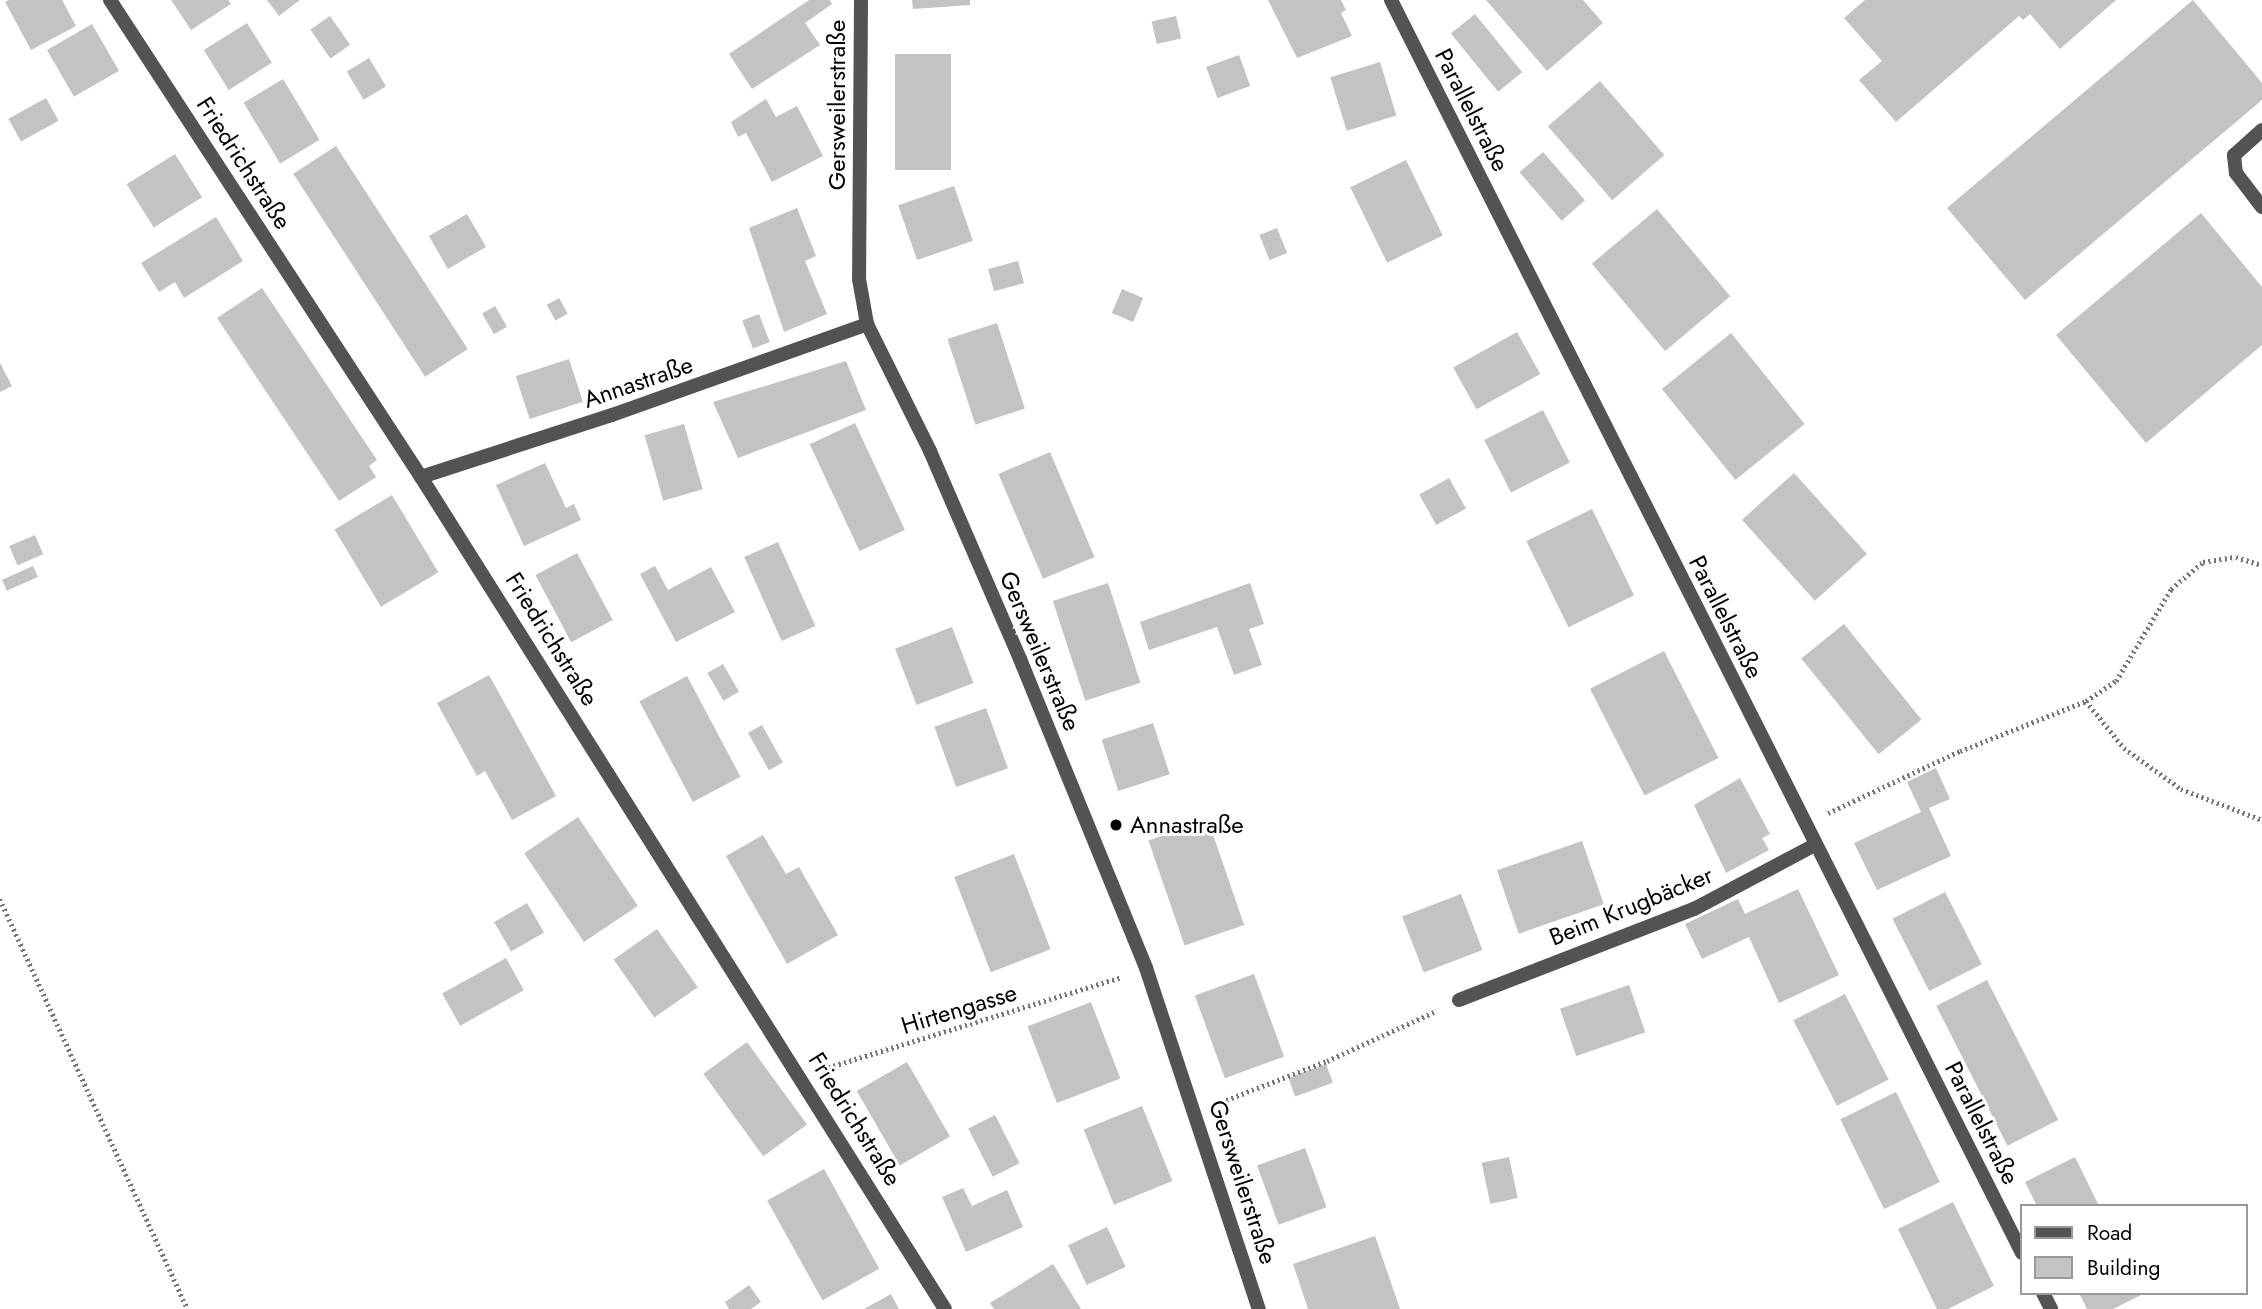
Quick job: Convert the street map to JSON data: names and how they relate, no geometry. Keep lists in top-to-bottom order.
{
  "streets": {
    "street": [
      "Gersweilerstraße",
      "Parallelstraße",
      "Friedrichstraße",
      "Annastraße",
      "Beim Krugbäcker"
    ],
    "path": ["Hirtengasse"]
  },
  "crossings": [
    ["Gersweilerstraße", "Annastraße"],
    ["Parallelstraße", "Beim Krugbäcker"],
    ["Friedrichstraße", "Annastraße"],
    ["Friedrichstraße", "Hirtengasse"]
  ],
  "places": ["Annastraße"],
  "legend": ["Road", "Building"]
}
